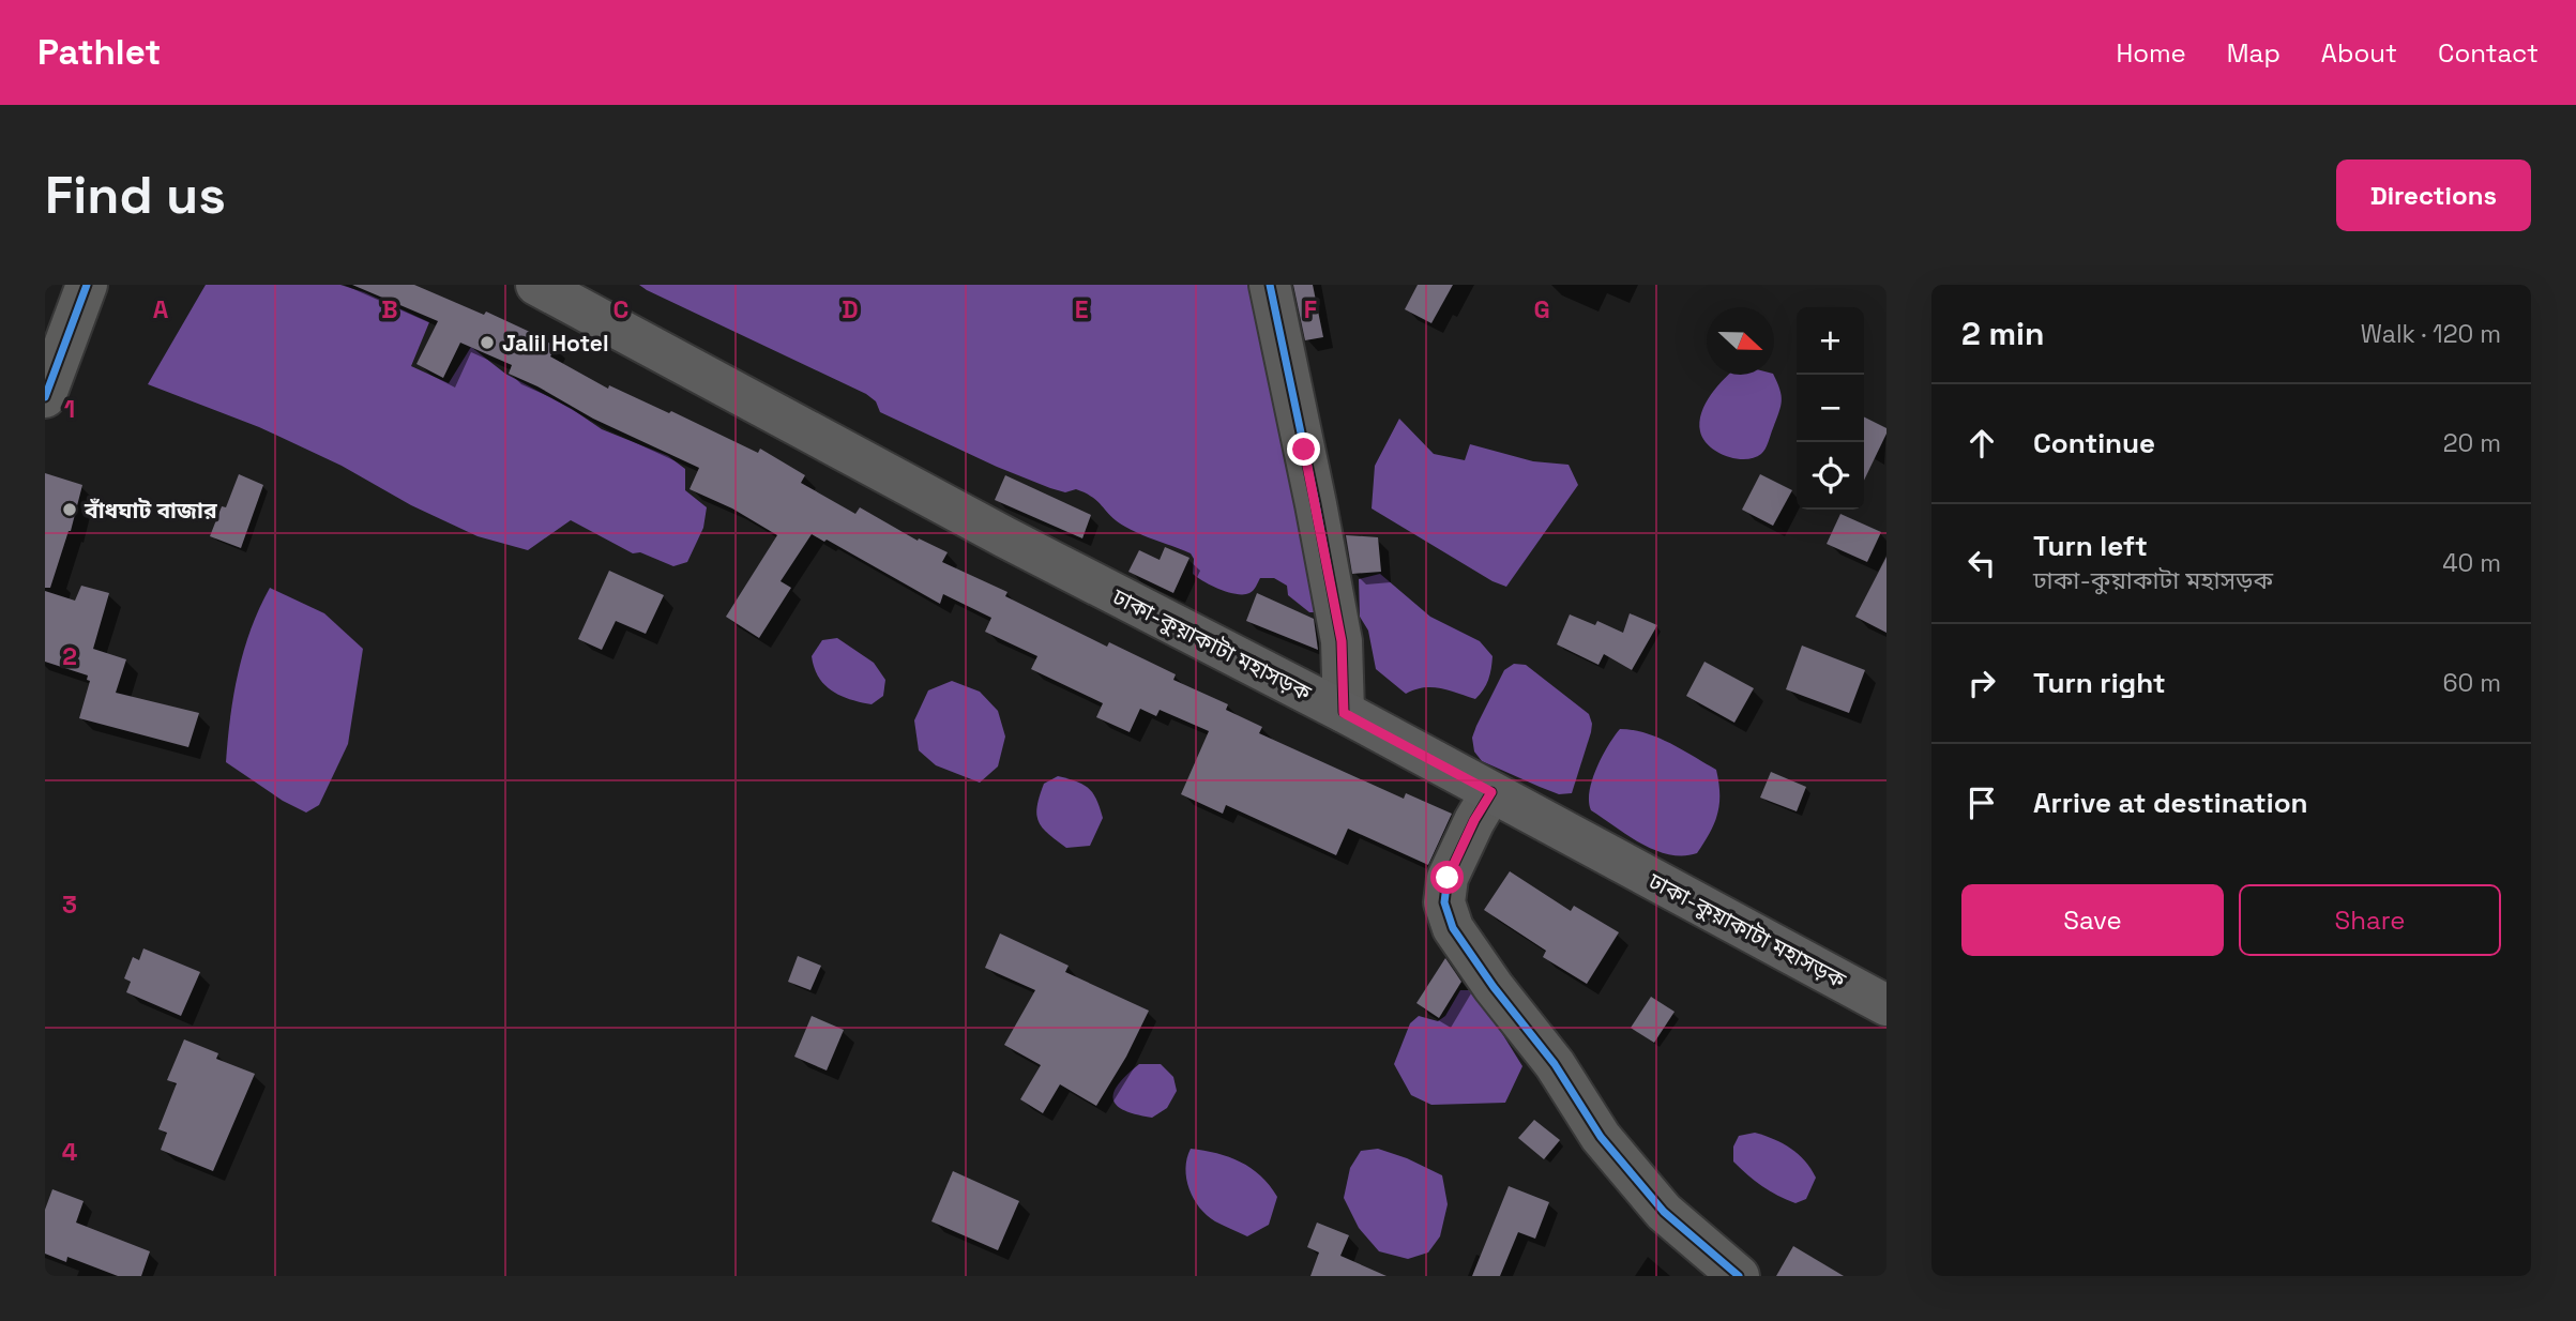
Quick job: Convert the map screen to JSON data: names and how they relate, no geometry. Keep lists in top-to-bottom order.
{
  "streets": {
    "main road": ["ঢাকা-কুয়াকাটা মহাসড়ক"]
  },
  "places": ["Jalil Hotel", "বাঁধঘাট বাজার"],
  "north": "right",
  "page": {
    "header": "Pathlet",
    "nav": [
      "Home",
      "Map",
      "About",
      "Contact"
    ],
    "buttons": [
      "Directions",
      ["Save", "Share"]
    ],
    "title": "Find us",
    "heading": ["2 min", "Walk · 120 m"],
    "map_buttons": ["+", "−"],
    "list": [
      ["Continue", "20 m"],
      ["Turn left", "ঢাকা-কুয়াকাটা মহাসড়ক", "40 m"],
      ["Turn right", "60 m"],
      "Arrive at destination"
    ]
  },
  "grid": {
    "columns": [
      "A",
      "B",
      "C",
      "D",
      "E",
      "F",
      "G"
    ],
    "rows": [
      "1",
      "2",
      "3",
      "4"
    ]
  }
}
